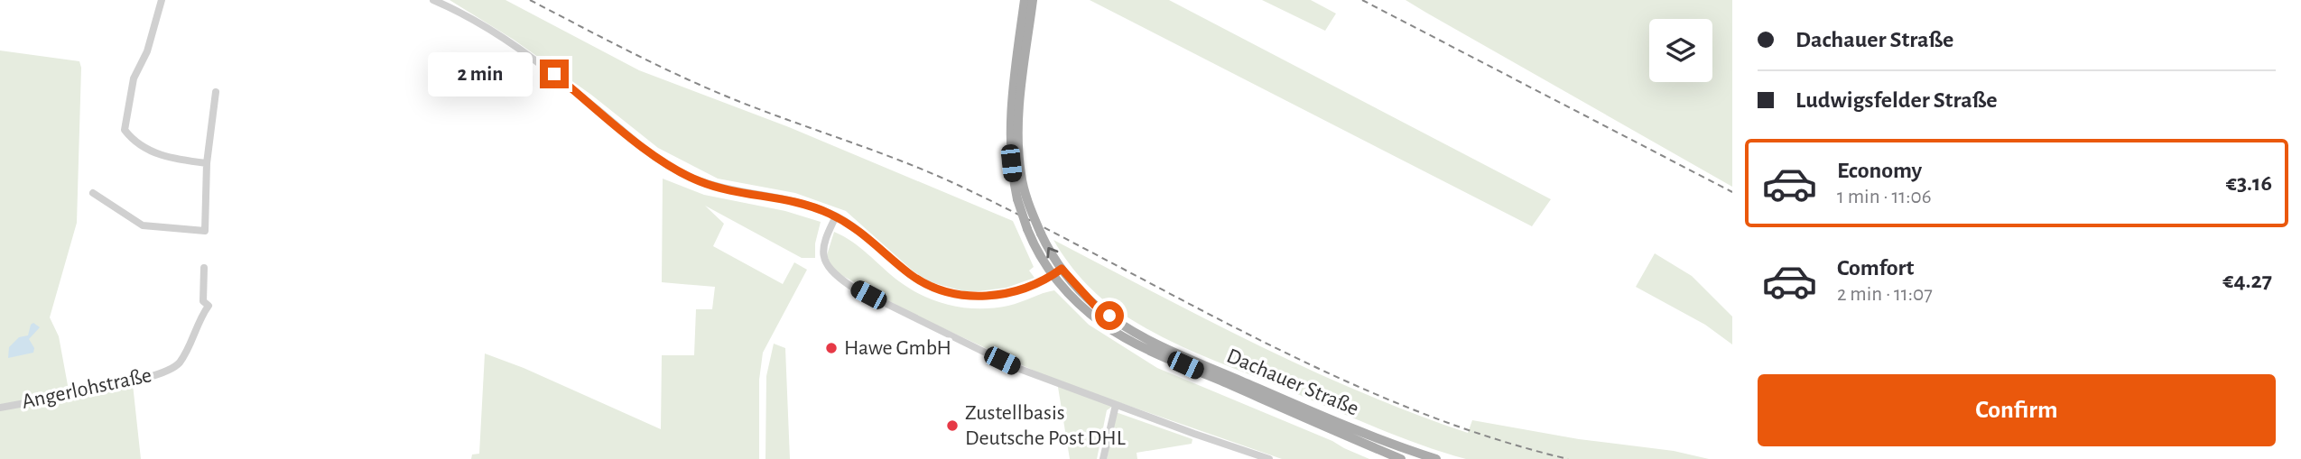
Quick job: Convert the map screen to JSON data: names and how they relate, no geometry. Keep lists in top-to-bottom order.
{
  "streets": {
    "main road": ["Dachauer Straße"],
    "street": ["Angerlohstraße"]
  },
  "places": ["Hawe GmbH", "Zustellbasis Deutsche Post DHL"],
  "page": {
    "banner": ["Dachauer Straße", "Ludwigsfelder Straße"],
    "bubble": "2 min",
    "list": [
      {
        "name": "Economy",
        "note": "1 min · 11:06",
        "value": "€3.16"
      },
      {
        "name": "Comfort",
        "note": "2 min · 11:07",
        "value": "€4.27"
      }
    ],
    "buttons": "Confirm"
  }
}
